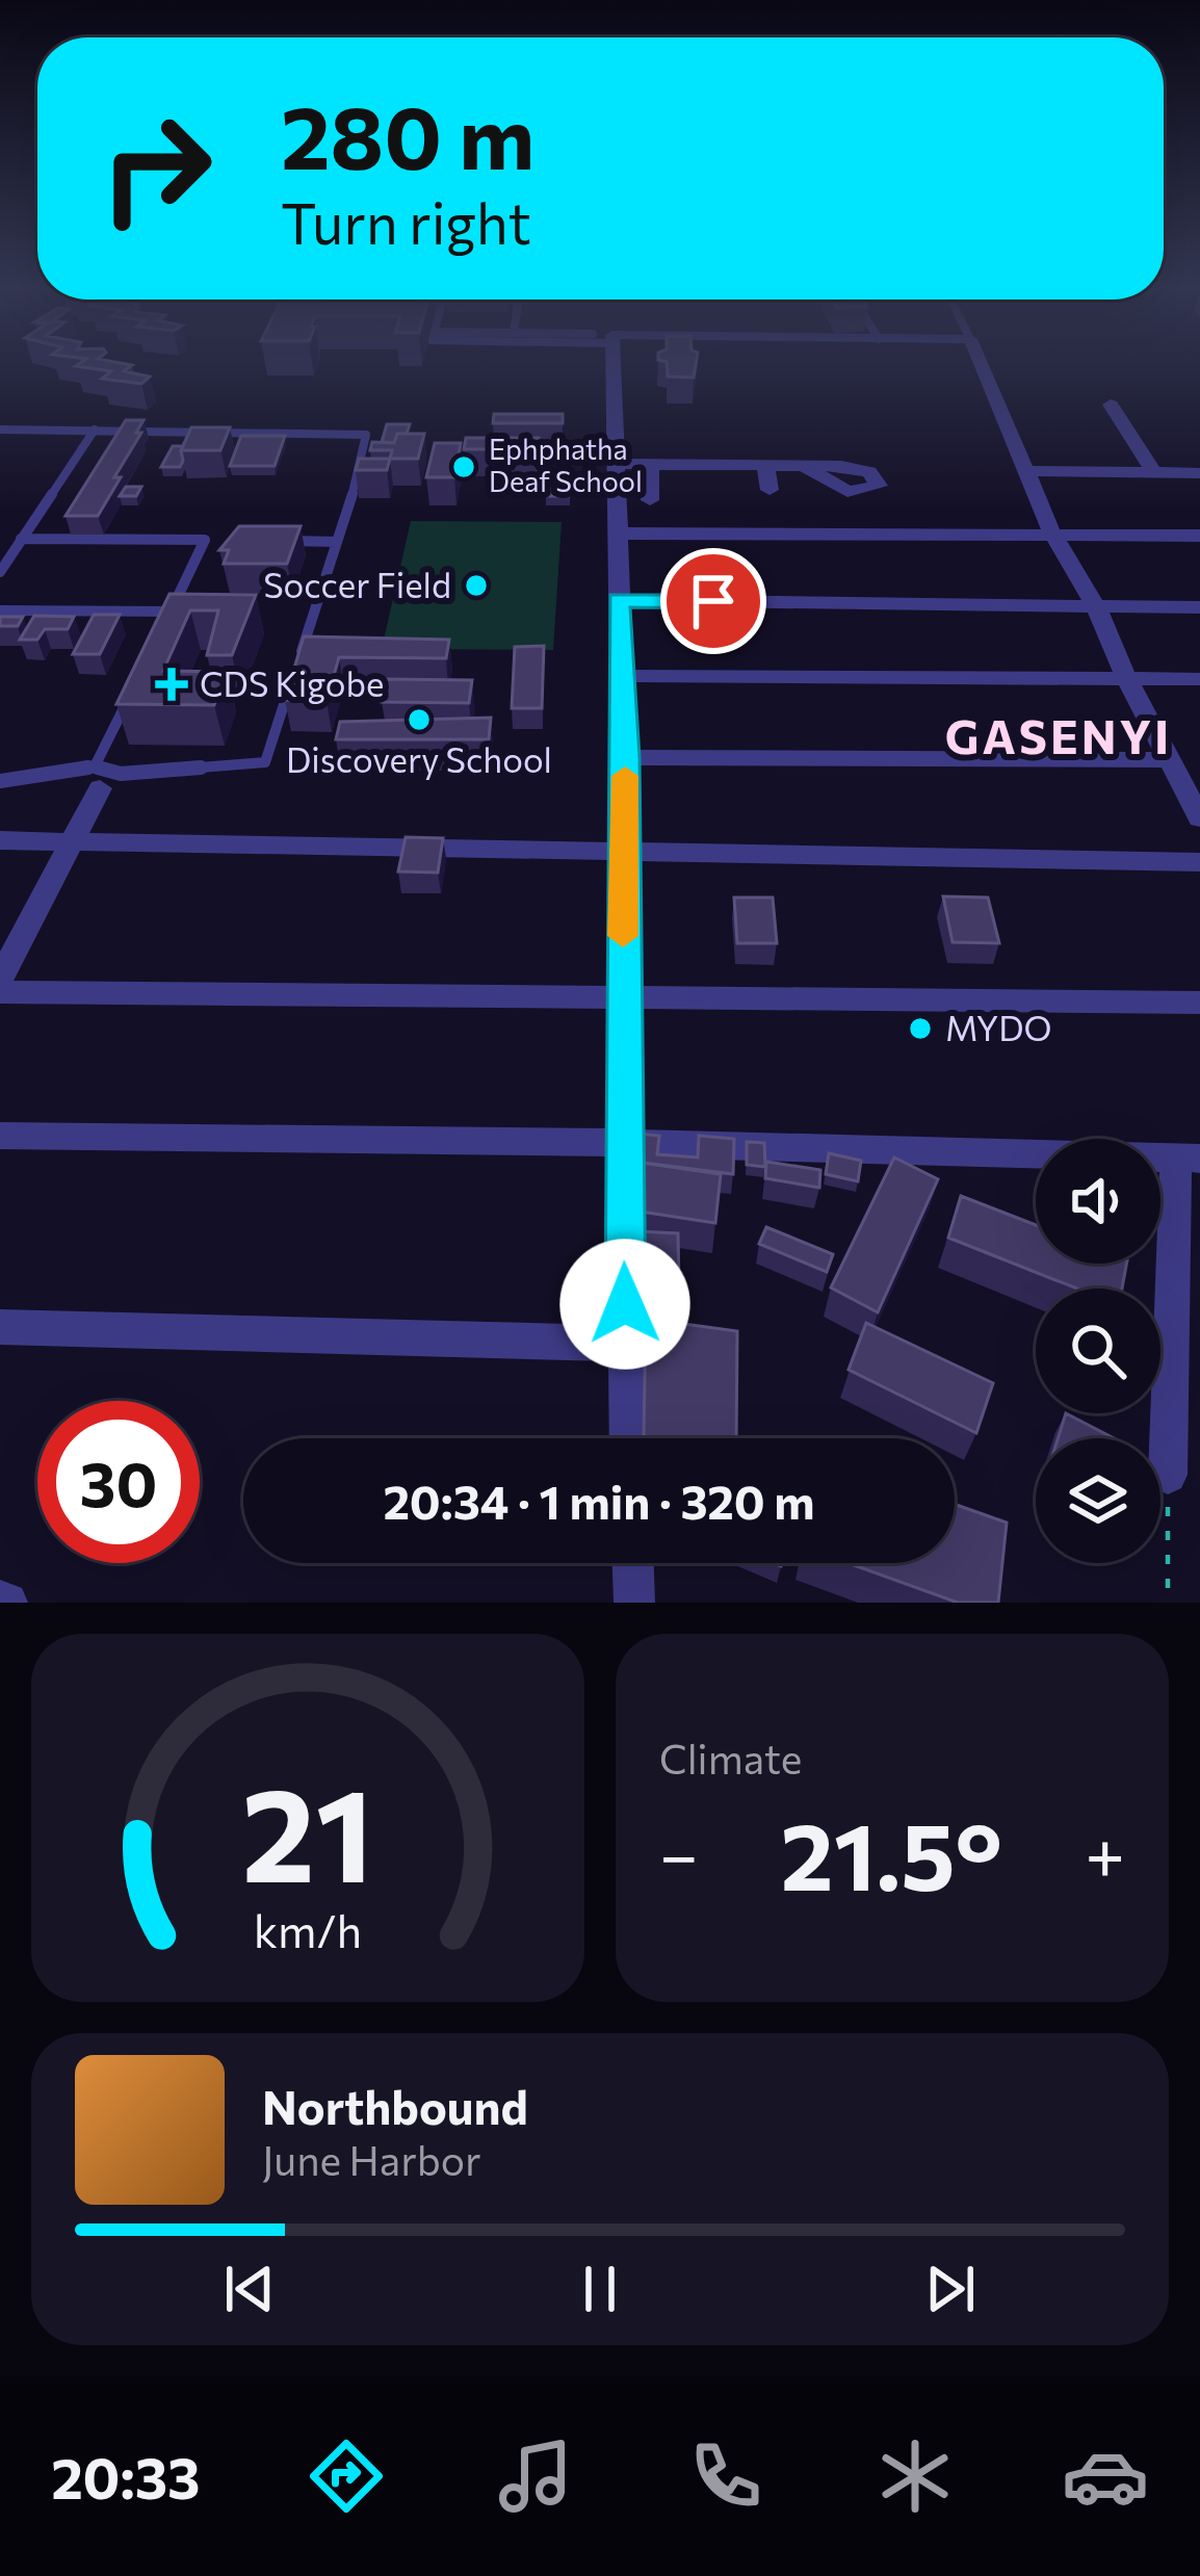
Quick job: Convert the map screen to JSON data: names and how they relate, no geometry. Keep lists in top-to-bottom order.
{
  "districts": ["GASENYI"],
  "places": {
    "other": [
      "Ephphatha Deaf School",
      "Soccer Field",
      "Discovery School",
      "MYDO"
    ],
    "health": ["CDS Kigobe"]
  },
  "page": {
    "turn": ["280 m", "Turn right"],
    "limit": "30",
    "trip": "20:34 · 1 min · 320 m",
    "tile": "Climate",
    "heat": ["−", "21.5°", "+"],
    "song": ["Northbound", "June Harbor"],
    "tabs": "20:33",
    "gauge": ["21", "km/h"]
  }
}
